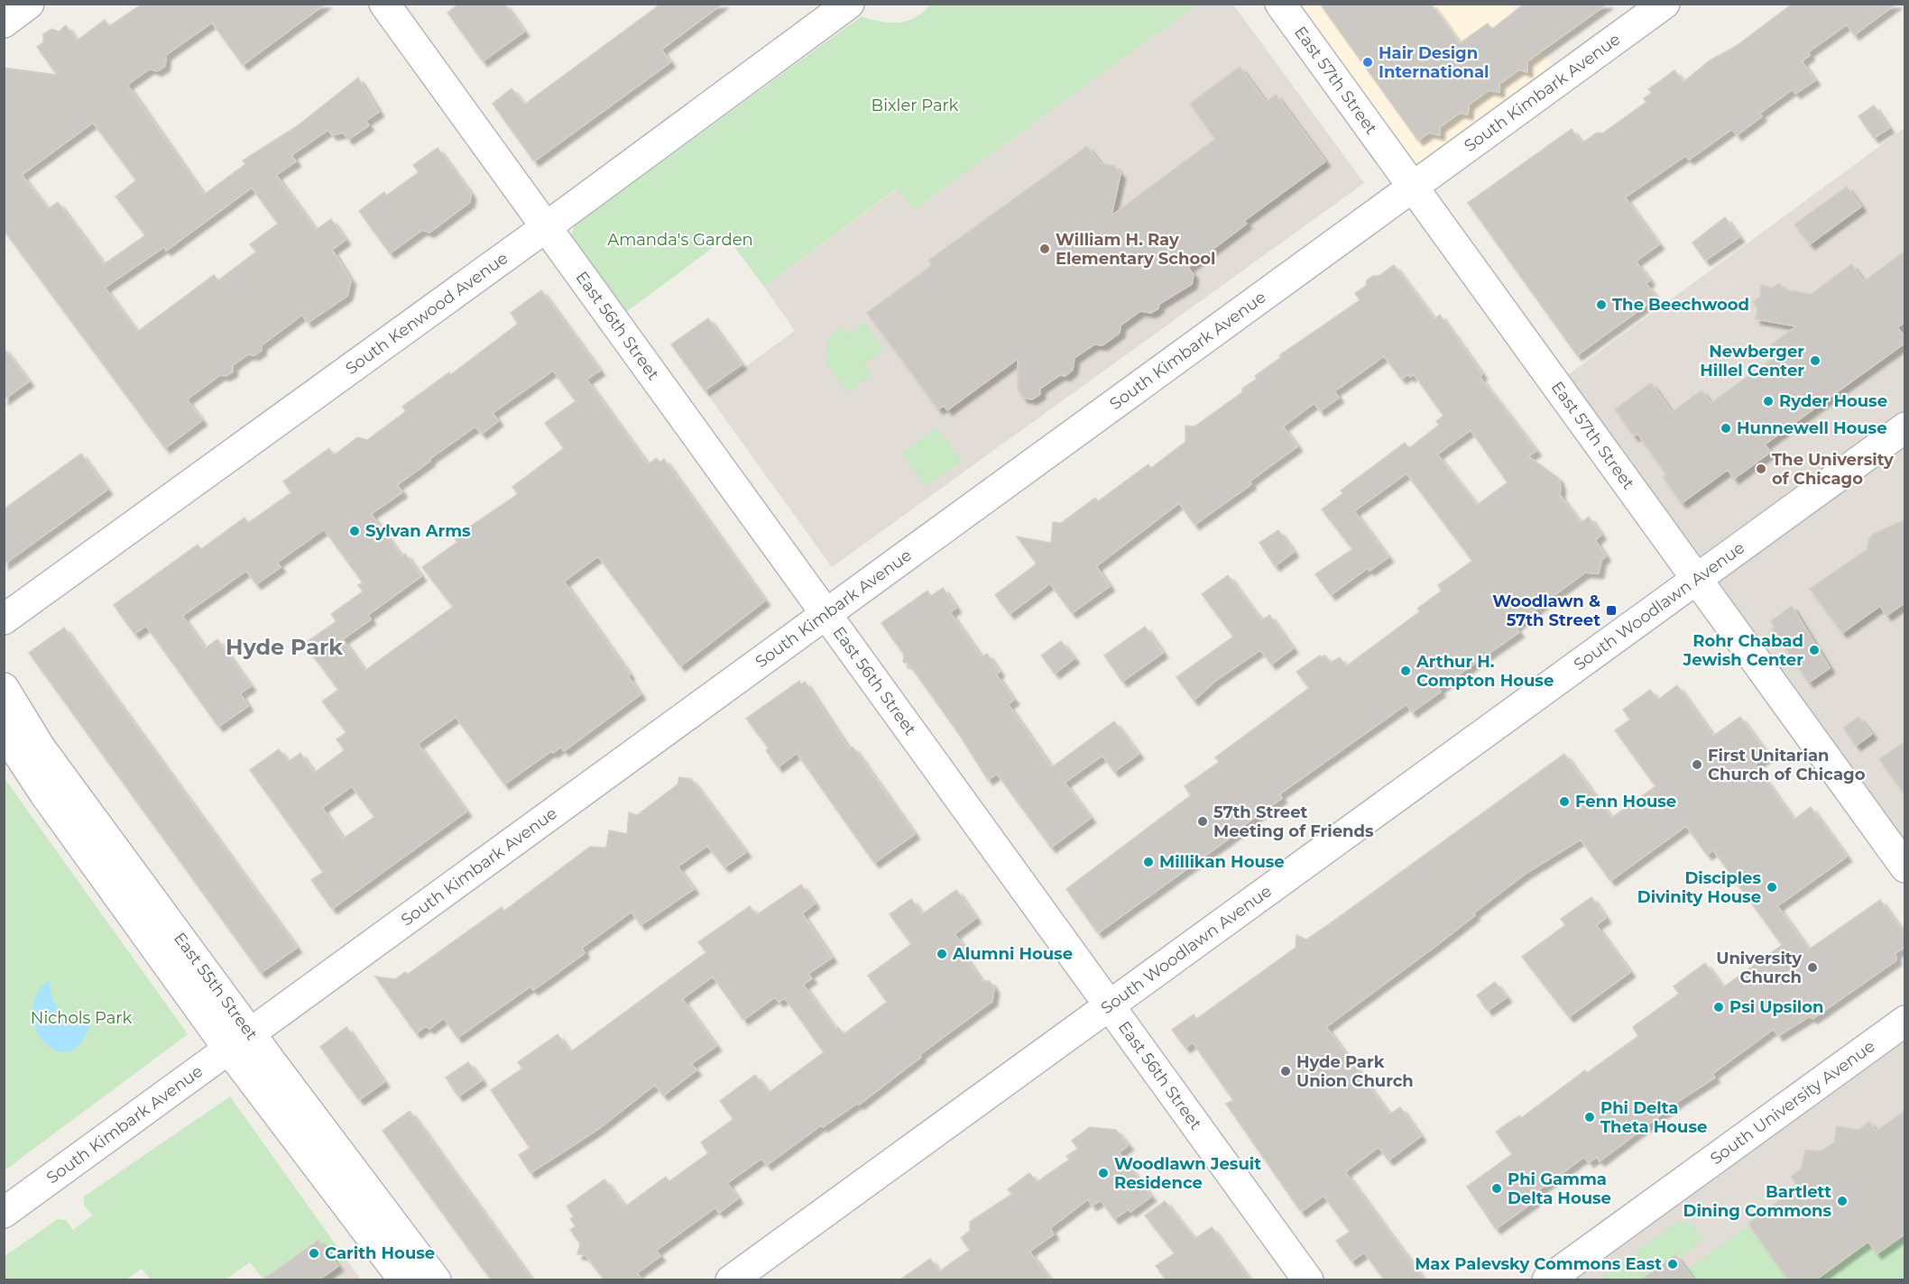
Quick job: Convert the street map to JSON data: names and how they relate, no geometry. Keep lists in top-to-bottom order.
{
  "streets": {
    "street": [
      "East 57th Street",
      "South Kimbark Avenue",
      "South Kenwood Avenue",
      "East 56th Street",
      "South Woodlawn Avenue",
      "East 55th Street",
      "South University Avenue"
    ]
  },
  "crossings": [
    ["East 57th Street", "South Kimbark Avenue"],
    ["East 57th Street", "South Woodlawn Avenue"],
    ["South Kimbark Avenue", "East 56th Street"],
    ["South Kimbark Avenue", "East 55th Street"],
    ["South Kenwood Avenue", "East 56th Street"],
    ["East 56th Street", "South Woodlawn Avenue"]
  ],
  "districts": ["Hyde Park"],
  "parks": ["Bixler Park", "Amanda's Garden", "Nichols Park"],
  "places": {
    "other": [
      "Hair Design International",
      "William H. Ray Elementary School",
      "The Beechwood",
      "Newberger Hillel Center",
      "Ryder House",
      "Hunnewell House",
      "The University of Chicago",
      "Sylvan Arms",
      "Rohr Chabad Jewish Center",
      "Arthur H. Compton House",
      "First Unitarian Church of Chicago",
      "Fenn House",
      "57th Street Meeting of Friends",
      "Millikan House",
      "Disciples Divinity House",
      "Alumni House",
      "University Church",
      "Psi Upsilon",
      "Hyde Park Union Church",
      "Phi Delta Theta House",
      "Woodlawn Jesuit Residence",
      "Phi Gamma Delta House",
      "Bartlett Dining Commons",
      "Carith House",
      "Max Palevsky Commons East"
    ],
    "transit": ["Woodlawn & 57th Street"]
  }
}
